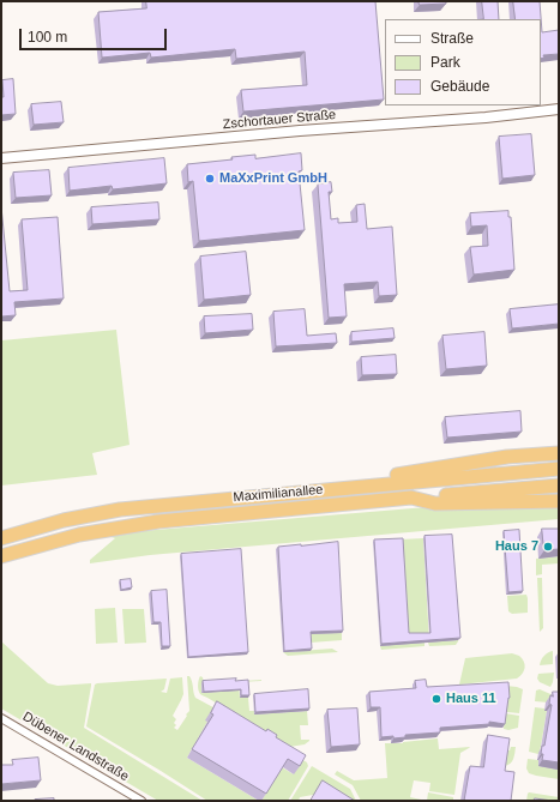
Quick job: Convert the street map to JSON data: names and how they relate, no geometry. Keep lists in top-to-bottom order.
{
  "streets": {
    "highway": ["Maximilianallee"],
    "street": ["Zschortauer Straße", "Dübener Landstraße"]
  },
  "places": ["MaXxPrint GmbH", "Haus 7", "Haus 11"],
  "legend": ["Straße", "Park", "Gebäude"],
  "scale_bar": "100 m"
}
